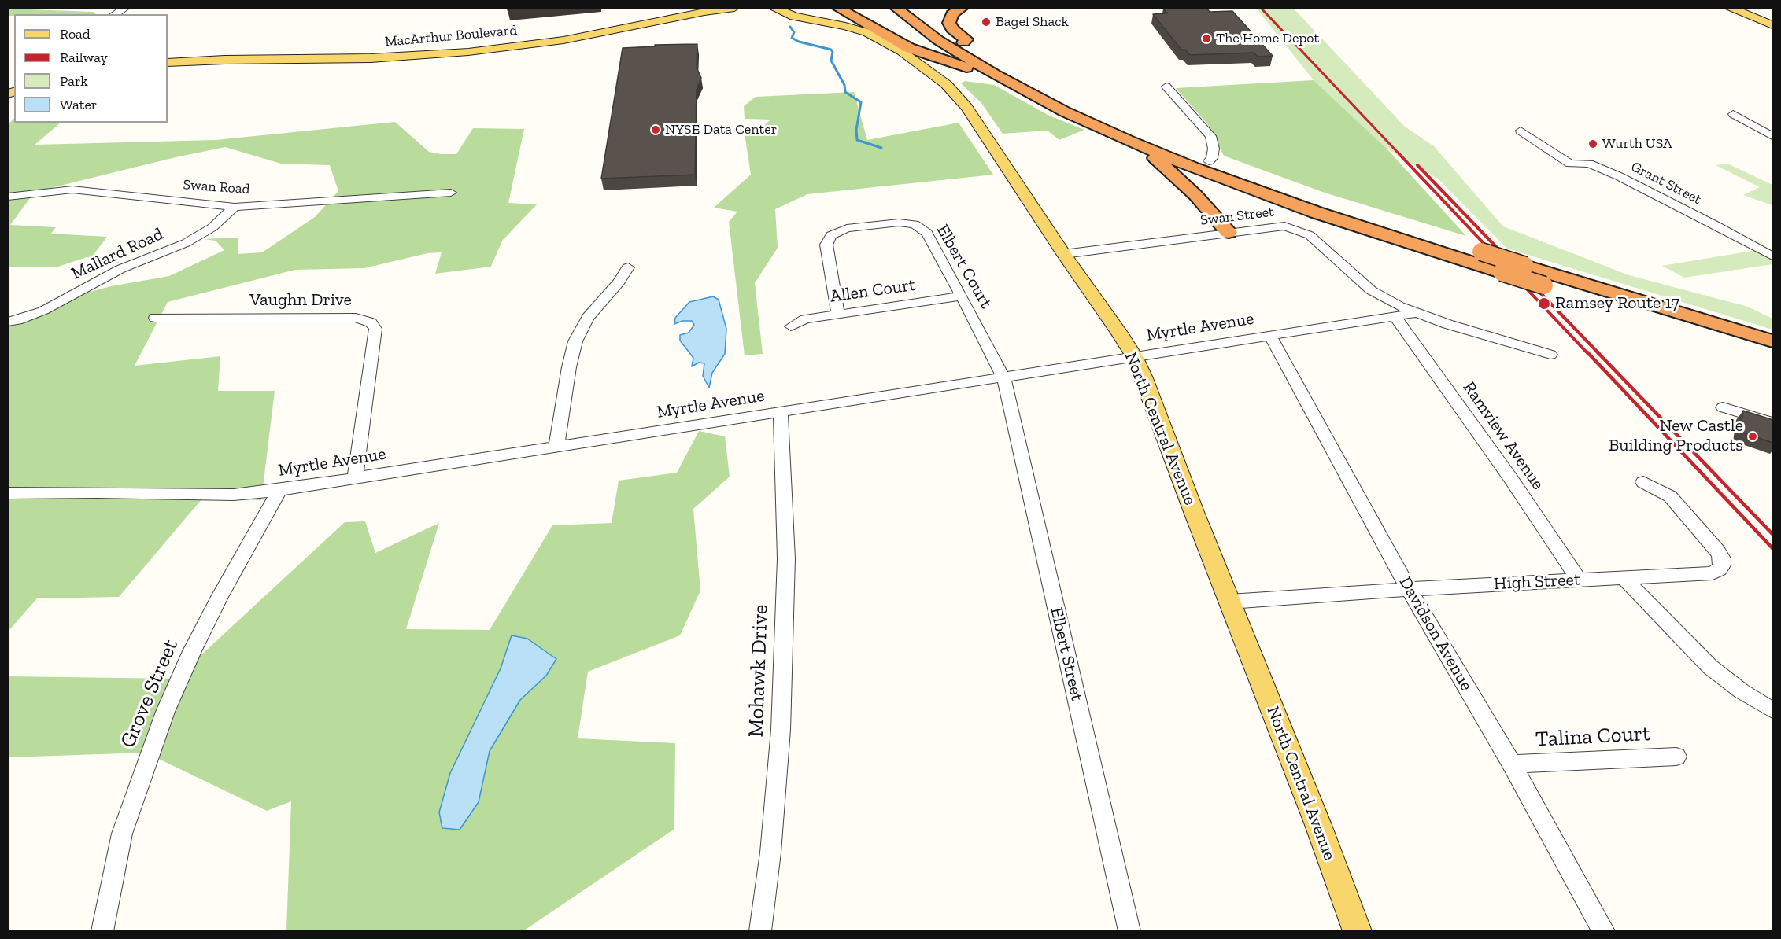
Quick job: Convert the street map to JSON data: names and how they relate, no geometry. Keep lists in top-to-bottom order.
{
  "streets": {
    "main road": ["MacArthur Boulevard", "North Central Avenue"],
    "street": [
      "Grant Street",
      "Swan Road",
      "Swan Street",
      "Mallard Road",
      "Elbert Court",
      "Allen Court",
      "Vaughn Drive",
      "Myrtle Avenue",
      "Ramview Avenue",
      "High Street",
      "Davidson Avenue",
      "Elbert Street",
      "Mohawk Drive",
      "Grove Street",
      "Talina Court"
    ]
  },
  "crossings": [
    ["Swan Road", "Mallard Road"],
    ["Swan Street", "Myrtle Avenue"],
    ["Swan Street", "North Central Avenue"],
    ["Elbert Court", "Allen Court"],
    ["Elbert Court", "Myrtle Avenue"],
    ["Elbert Court", "Elbert Street"],
    ["Vaughn Drive", "Myrtle Avenue"],
    ["Myrtle Avenue", "North Central Avenue"],
    ["Myrtle Avenue", "Ramview Avenue"],
    ["Myrtle Avenue", "Davidson Avenue"],
    ["Myrtle Avenue", "Elbert Street"],
    ["Myrtle Avenue", "Mohawk Drive"],
    ["Myrtle Avenue", "Grove Street"],
    ["North Central Avenue", "High Street"],
    ["Ramview Avenue", "High Street"],
    ["High Street", "Davidson Avenue"],
    ["Davidson Avenue", "Talina Court"]
  ],
  "places": [
    "Bagel Shack",
    "The Home Depot",
    "NYSE Data Center",
    "Wurth USA",
    "Ramsey Route 17",
    "New Castle Building Products"
  ],
  "legend": [
    "Road",
    "Railway",
    "Park",
    "Water"
  ]
}
